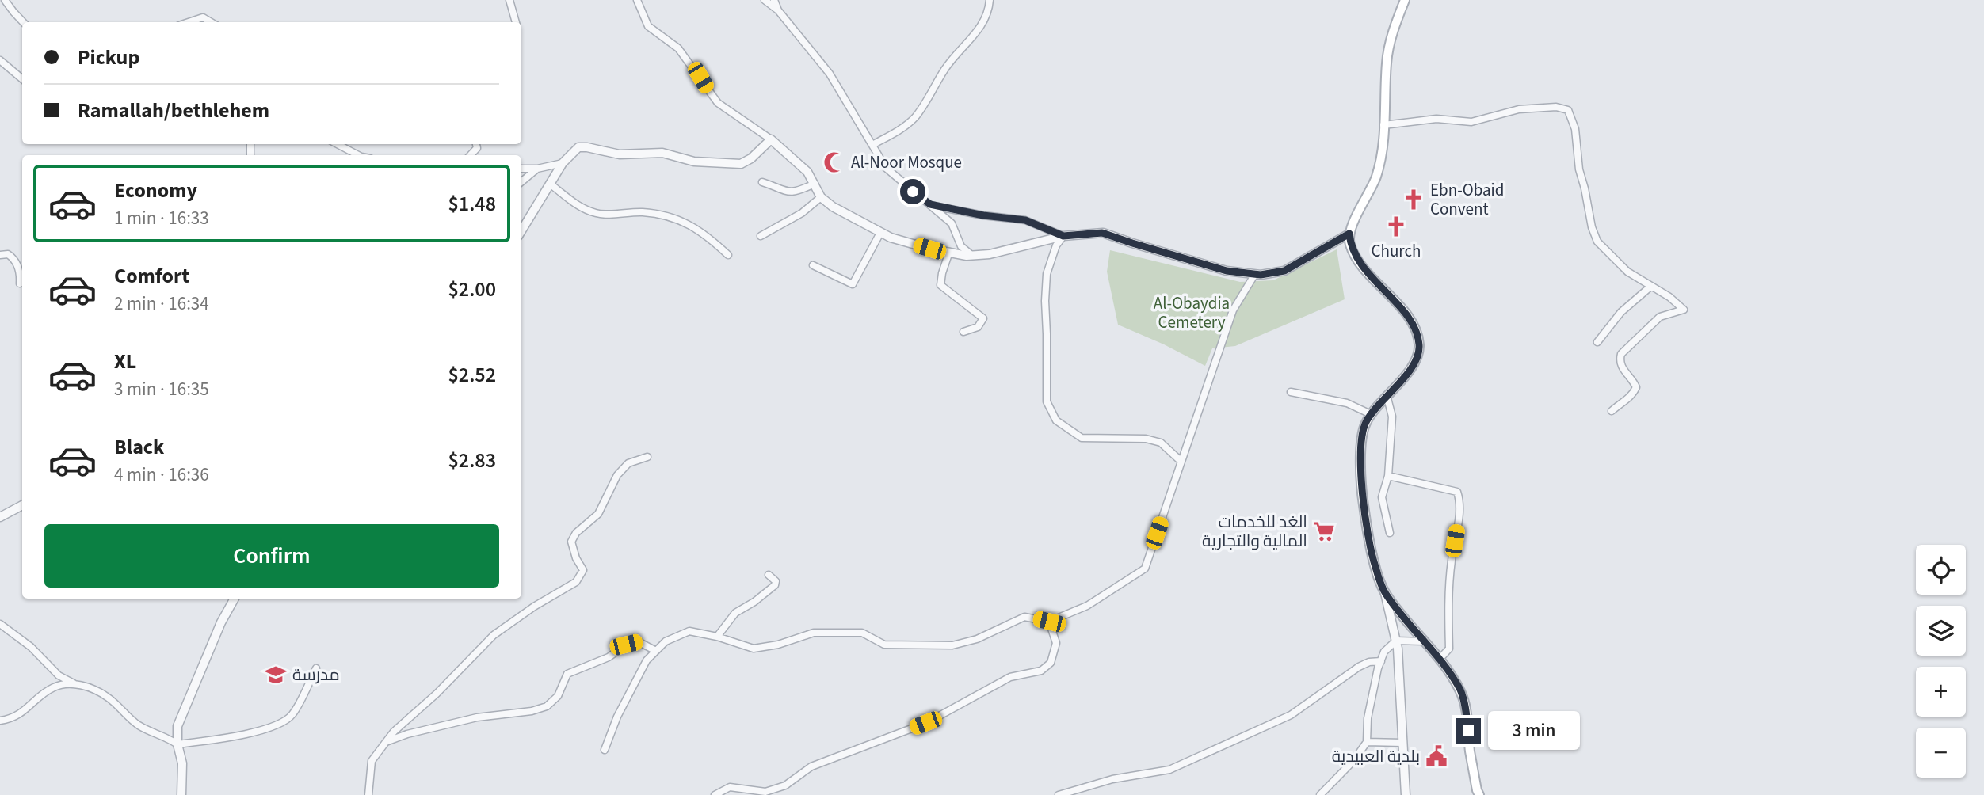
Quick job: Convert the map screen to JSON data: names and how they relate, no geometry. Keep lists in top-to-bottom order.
{
  "parks": ["Al-Obaydia Cemetery"],
  "places": {
    "mosque": ["Al-Noor Mosque"],
    "church": ["Ebn-Obaid Convent", "Church"],
    "supermarket": ["الغد للخدمات المالية والتجارية"],
    "school or university": ["مدرسة"],
    "public building": ["بلدية العبيدية"]
  },
  "page": {
    "banner": ["Pickup", "Ramallah/bethlehem"],
    "list": [
      {
        "name": "Economy",
        "note": "1 min · 16:33",
        "value": "$1.48"
      },
      {
        "name": "Comfort",
        "note": "2 min · 16:34",
        "value": "$2.00"
      },
      {
        "name": "XL",
        "note": "3 min · 16:35",
        "value": "$2.52"
      },
      {
        "name": "Black",
        "note": "4 min · 16:36",
        "value": "$2.83"
      }
    ],
    "buttons": "Confirm",
    "map_buttons": ["+", "−"],
    "bubble": "3 min"
  }
}
